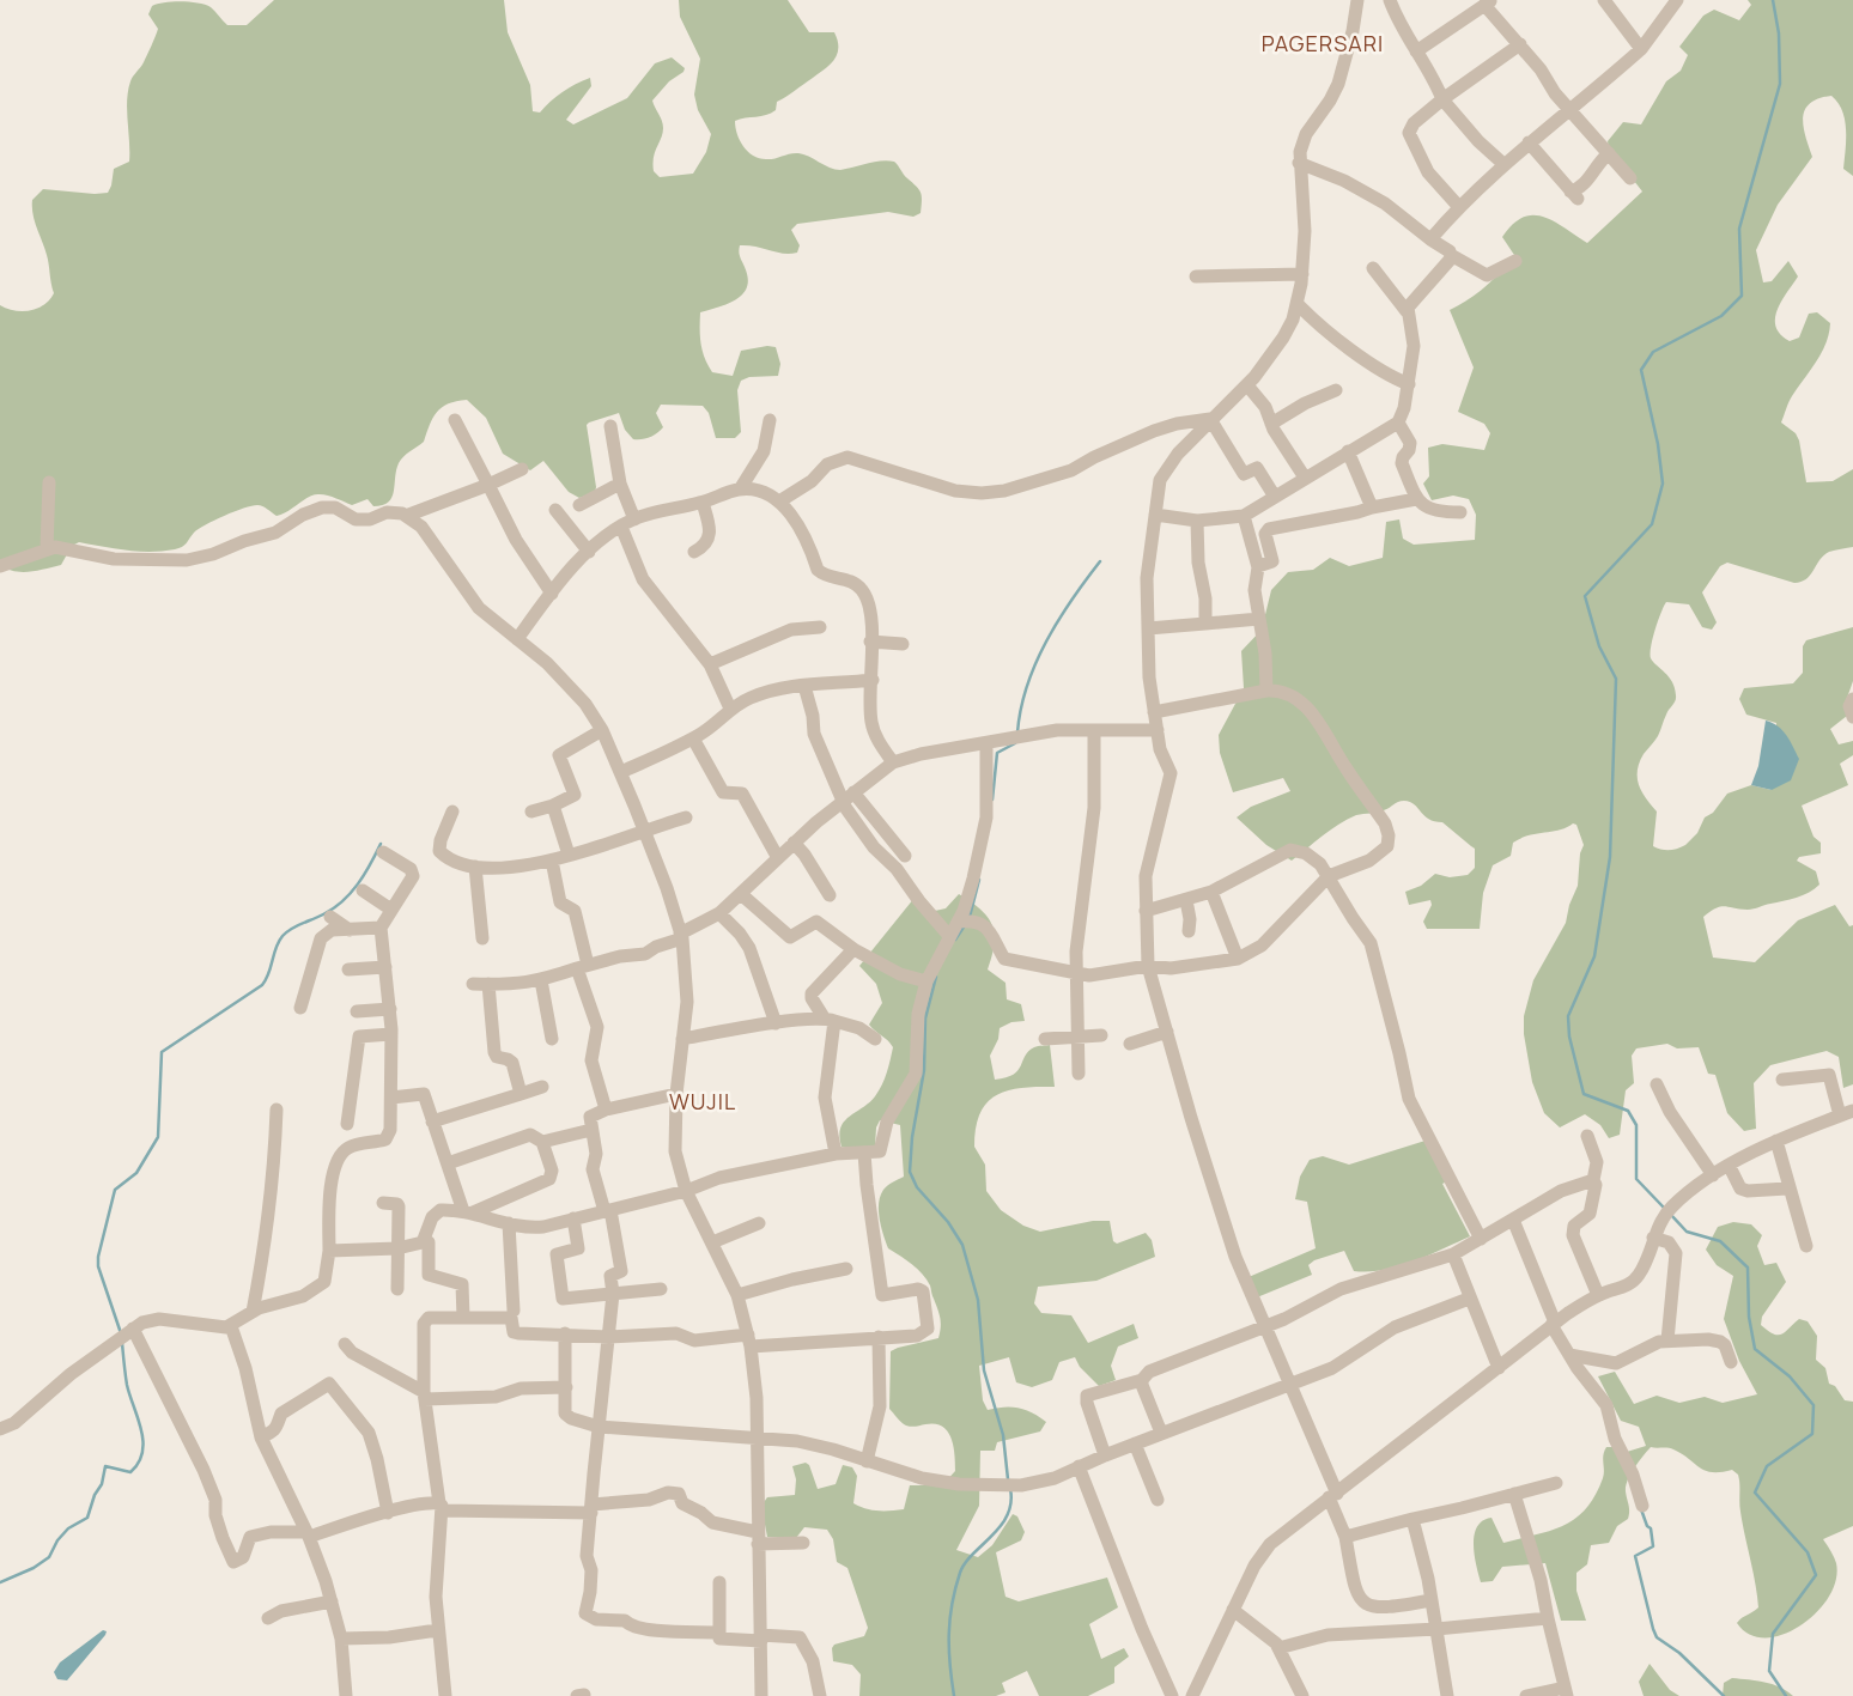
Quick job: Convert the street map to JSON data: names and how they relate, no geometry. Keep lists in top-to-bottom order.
{
  "districts": ["PAGERSARI", "WUJIL"]
}
